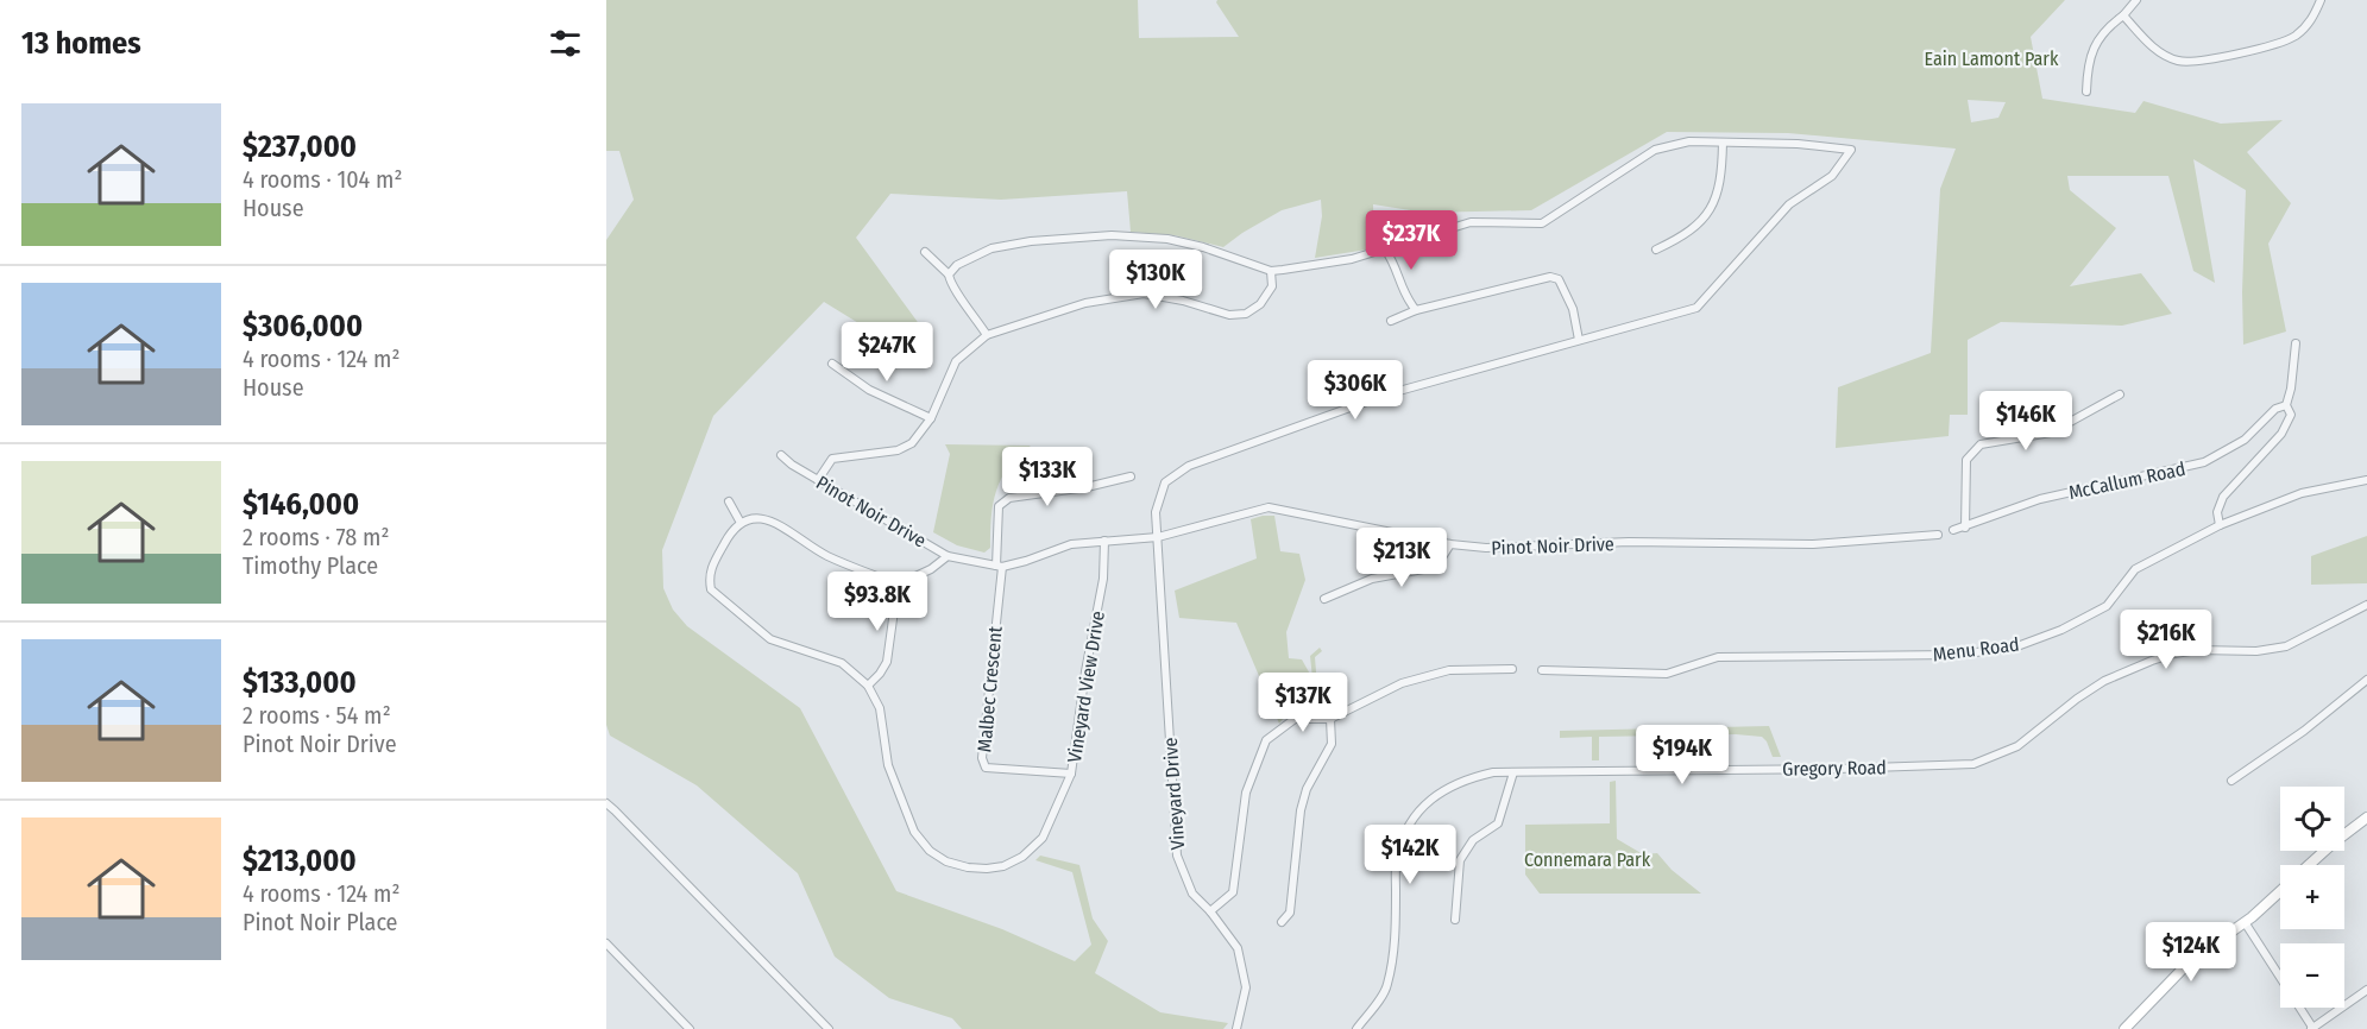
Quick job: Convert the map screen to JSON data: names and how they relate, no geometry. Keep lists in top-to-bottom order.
{
  "streets": {
    "street": [
      "McCallum Road",
      "Pinot Noir Drive",
      "Menu Road",
      "Vineyard View Drive",
      "Malbec Crescent",
      "Gregory Road",
      "Vineyard Drive"
    ]
  },
  "crossings": [
    ["Pinot Noir Drive", "Vineyard View Drive"],
    ["Pinot Noir Drive", "Malbec Crescent"],
    ["Pinot Noir Drive", "Vineyard Drive"],
    ["Vineyard View Drive", "Malbec Crescent"]
  ],
  "parks": ["Eain Lamont Park", "Connemara Park"],
  "page": {
    "heading": "13 homes",
    "list": [
      {
        "name": "$237,000",
        "note": "4 rooms · 104 m² · House"
      },
      {
        "name": "$306,000",
        "note": "4 rooms · 124 m² · House"
      },
      {
        "name": "$146,000",
        "note": "2 rooms · 78 m² · Timothy Place"
      },
      {
        "name": "$133,000",
        "note": "2 rooms · 54 m² · Pinot Noir Drive"
      },
      {
        "name": "$213,000",
        "note": "4 rooms · 124 m² · Pinot Noir Place"
      }
    ],
    "price": [
      "$237K",
      "$130K",
      "$247K",
      "$306K",
      "$146K",
      "$133K",
      "$213K",
      "$93.8K",
      "$216K",
      "$137K",
      "$194K",
      "$142K",
      "$124K"
    ],
    "map_buttons": ["+", "−"]
  }
}
